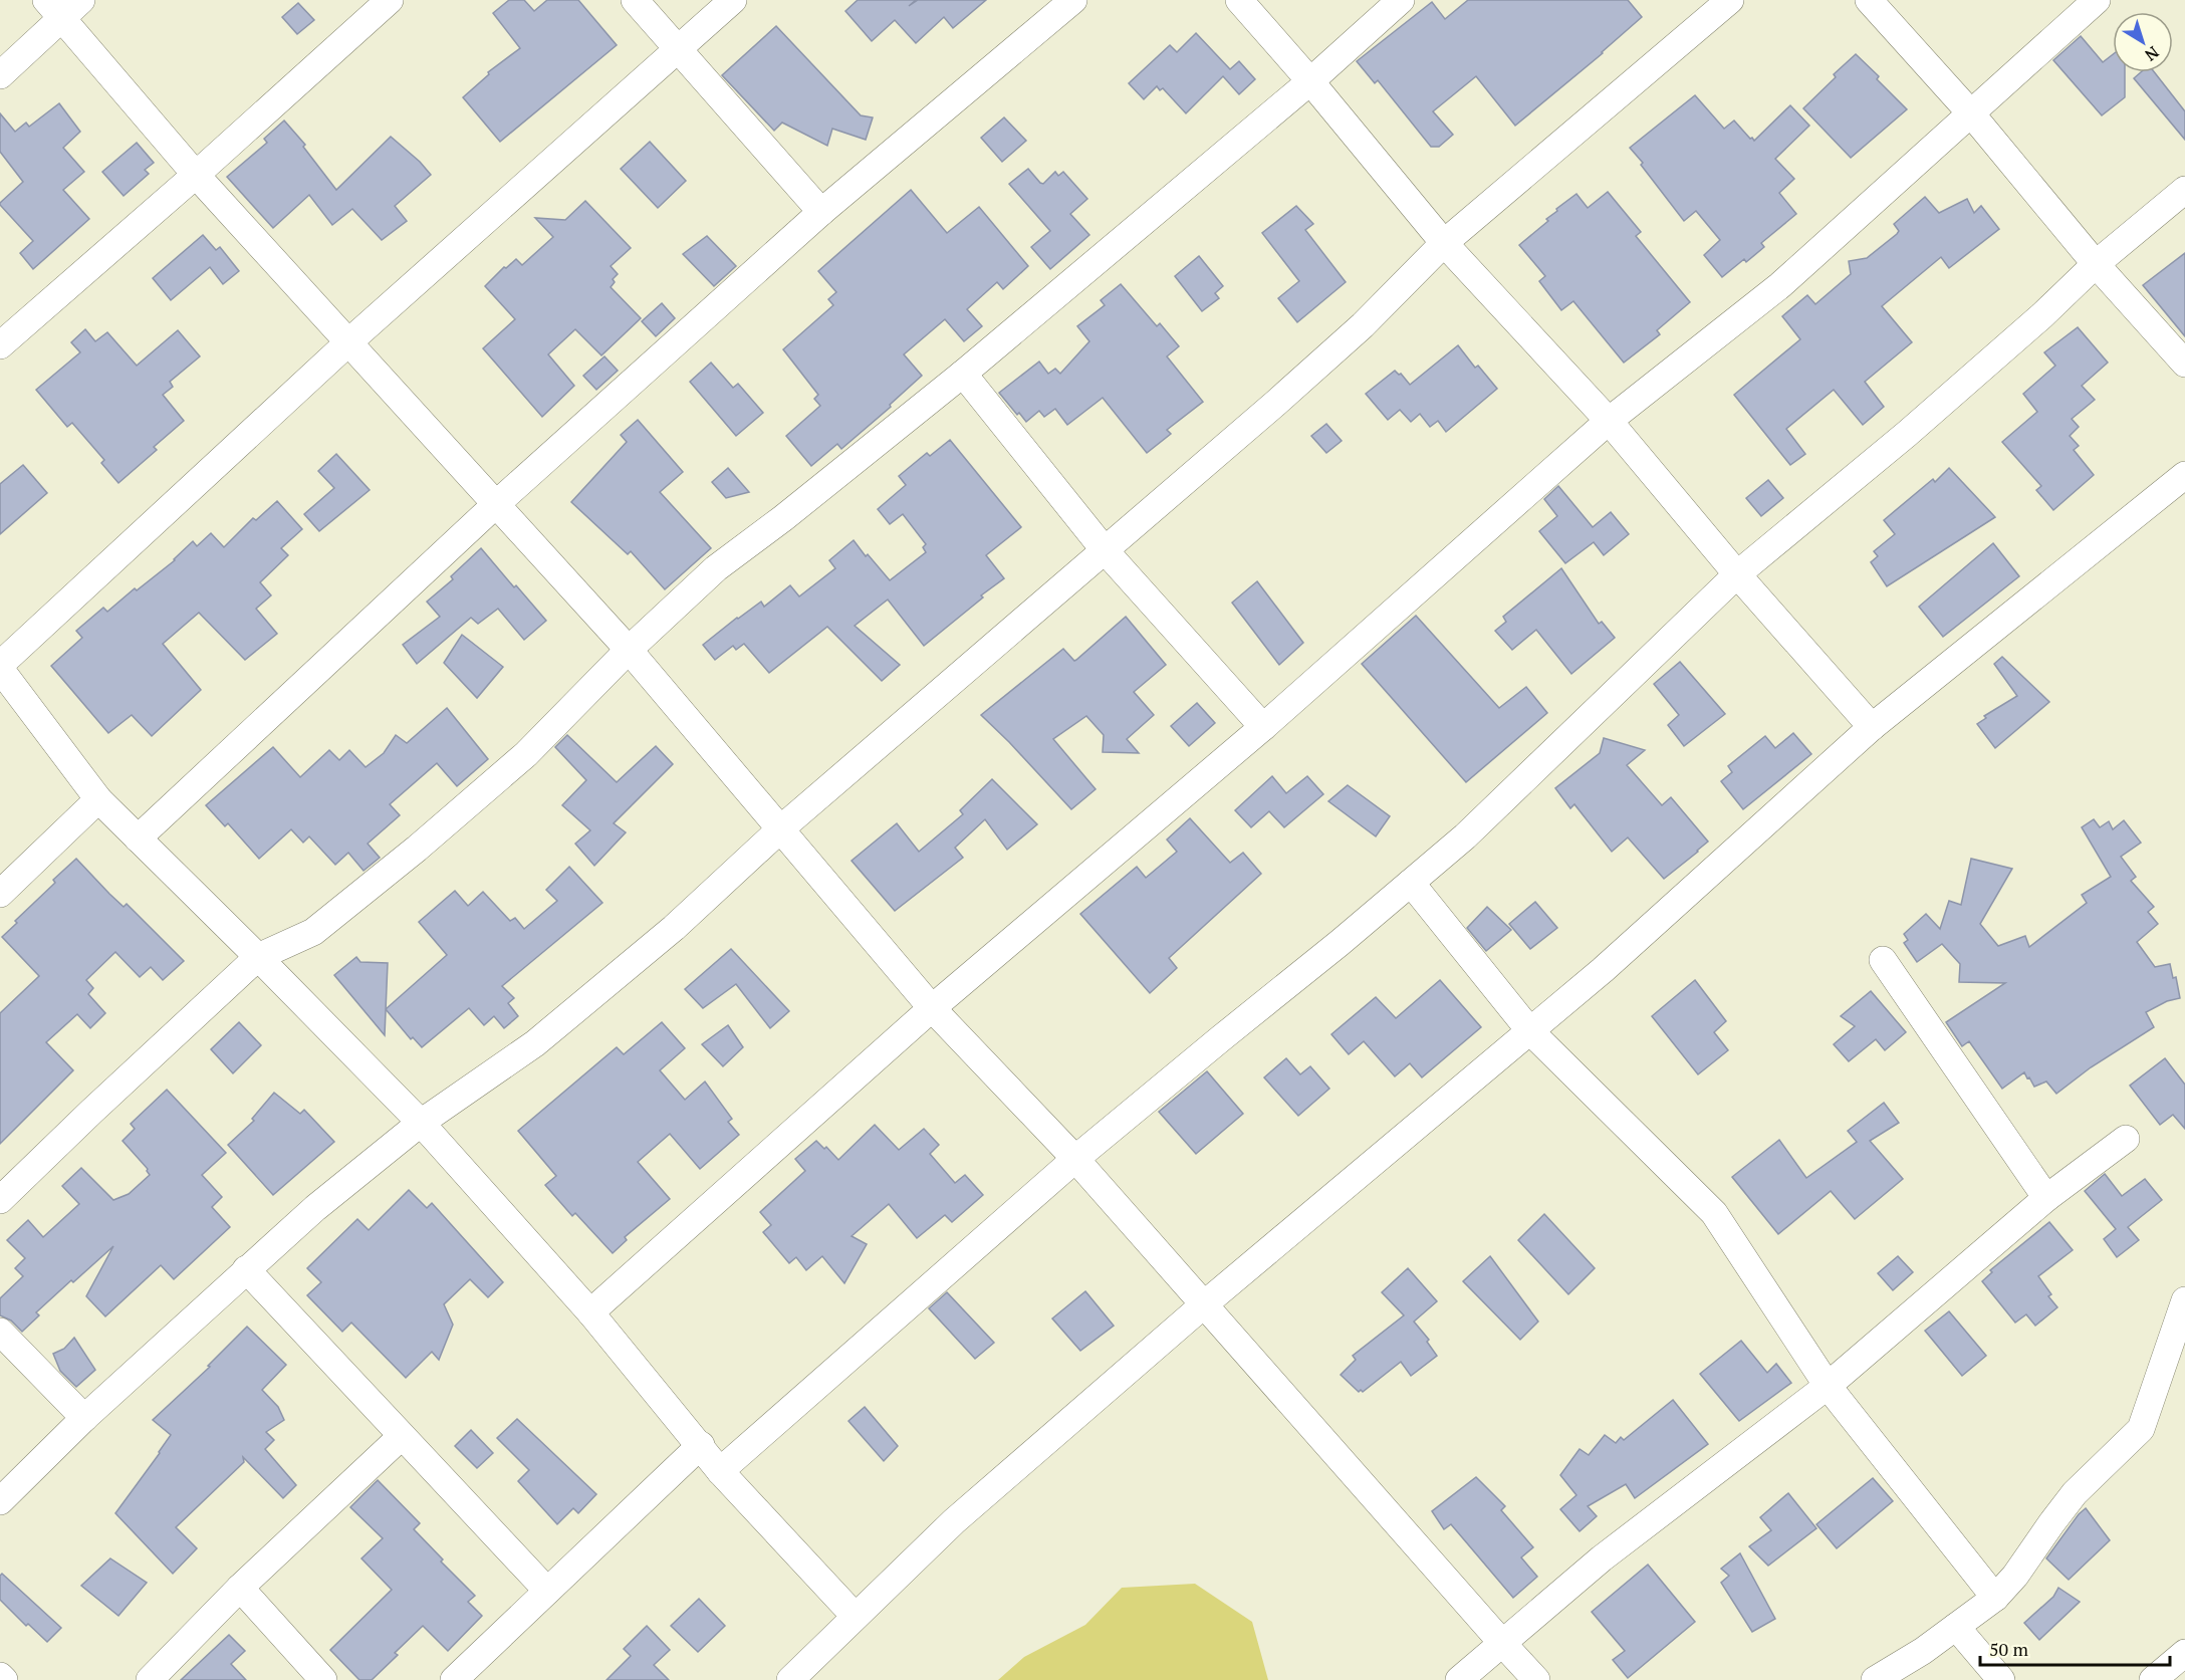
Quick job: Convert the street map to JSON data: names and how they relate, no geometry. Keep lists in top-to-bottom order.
{
  "scale_bar": "50 m",
  "north": "bottom right"
}
